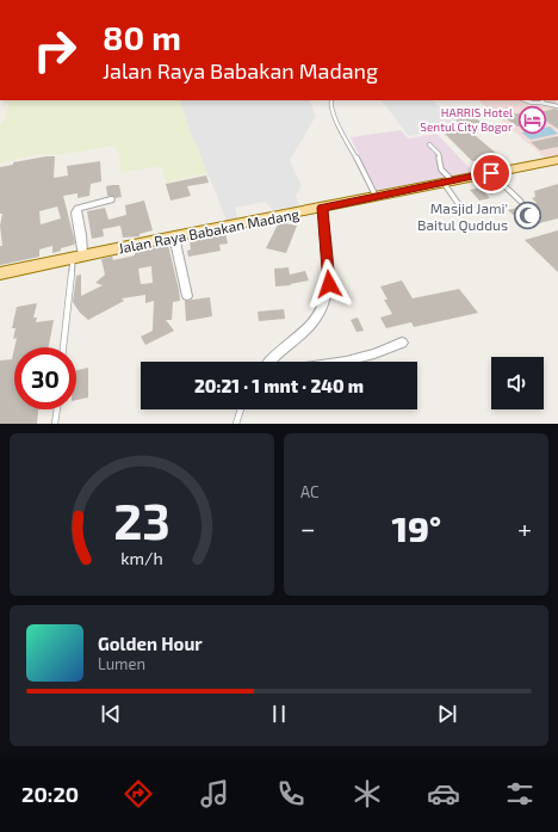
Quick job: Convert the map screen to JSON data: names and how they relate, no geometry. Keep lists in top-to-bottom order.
{
  "streets": {
    "main road": ["Jalan Raya Babakan Madang"]
  },
  "places": {
    "hotel": ["HARRIS Hotel Sentul City Bogor"],
    "mosque": ["Masjid Jami' Baitul Quddus"]
  },
  "page": {
    "turn": ["80 m", "Jalan Raya Babakan Madang"],
    "limit": "30",
    "trip": "20:21 · 1 mnt · 240 m",
    "tile": "AC",
    "heat": ["−", "19°", "+"],
    "song": ["Golden Hour", "Lumen"],
    "tabs": "20:20",
    "gauge": ["23", "km/h"]
  }
}
